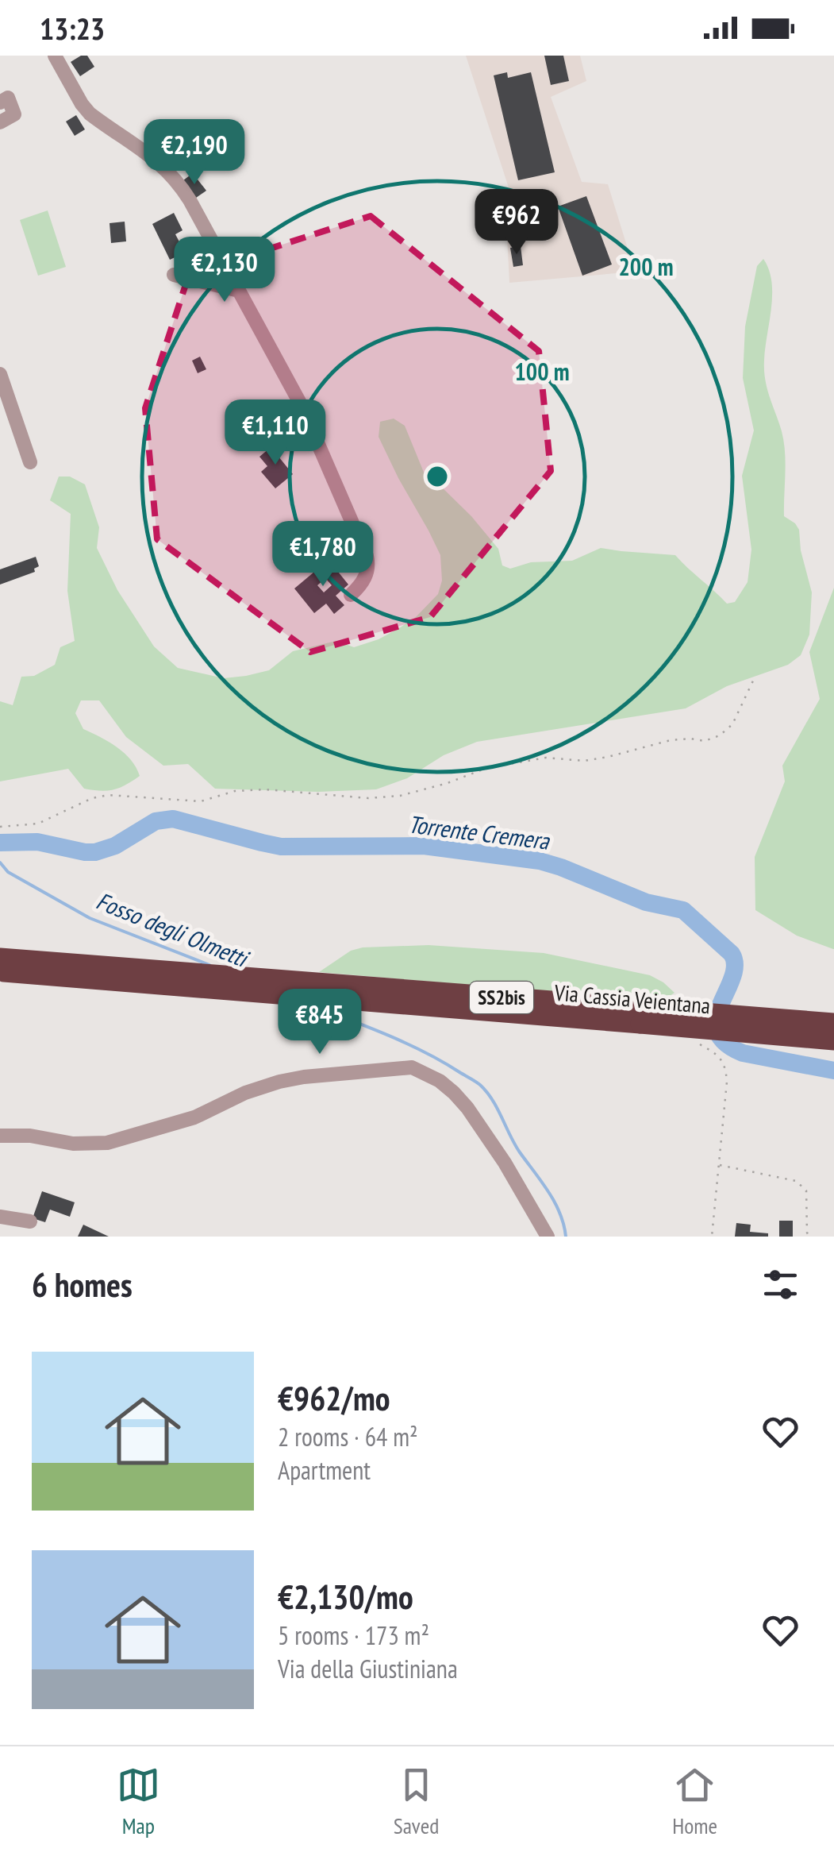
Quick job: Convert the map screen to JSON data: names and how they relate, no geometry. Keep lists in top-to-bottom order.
{
  "streets": {
    "highway": ["SS2bis", "Via Cassia Veientana"]
  },
  "crossings": [
    ["SS2bis", "Via Cassia Veientana"]
  ],
  "water": ["Torrente Cremera", "Fosso degli Olmetti"],
  "page": {
    "status": "13:23",
    "price": [
      "€2,190",
      "€962",
      "€2,130",
      "€1,110",
      "€1,780",
      "€845"
    ],
    "heading": "6 homes",
    "list": [
      {
        "name": "€962/mo",
        "note": "2 rooms · 64 m² · Apartment"
      },
      {
        "name": "€2,130/mo",
        "note": "5 rooms · 173 m² · Via della Giustiniana"
      }
    ],
    "tabs": ["Map", "Saved", "Home"]
  },
  "rings": ["200 m", "100 m"]
}
